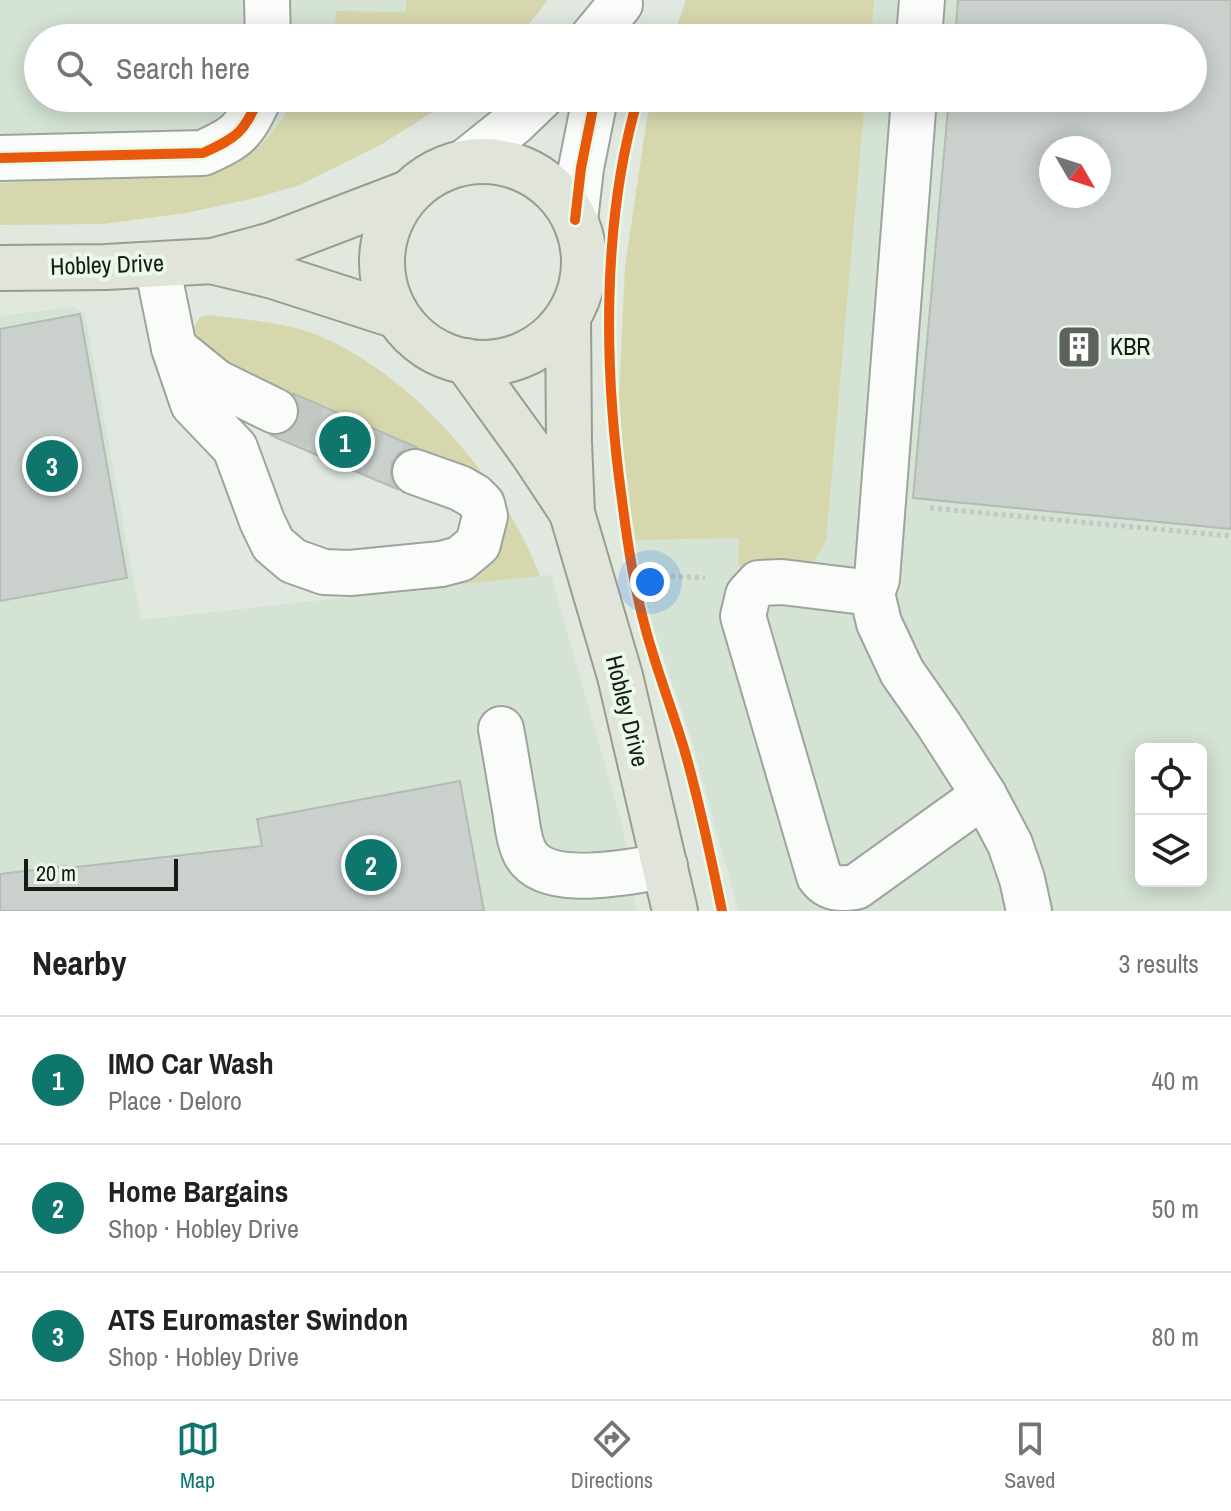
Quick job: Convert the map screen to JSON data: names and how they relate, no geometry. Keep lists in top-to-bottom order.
{
  "streets": {
    "main road": ["Hobley Drive"]
  },
  "places": {
    "building": ["KBR"]
  },
  "scale_bar": "20 m",
  "north": "bottom right",
  "page": {
    "search": "Search here",
    "pins": ["1", "3", "2"],
    "scale": "20 m",
    "heading": ["Nearby", "3 results"],
    "list": [
      {
        "mark": "1",
        "name": "IMO Car Wash",
        "note": "Place · Deloro",
        "value": "40 m"
      },
      {
        "mark": "2",
        "name": "Home Bargains",
        "note": "Shop · Hobley Drive",
        "value": "50 m"
      },
      {
        "mark": "3",
        "name": "ATS Euromaster Swindon",
        "note": "Shop · Hobley Drive",
        "value": "80 m"
      }
    ],
    "nav": ["Map", "Directions", "Saved"]
  }
}
